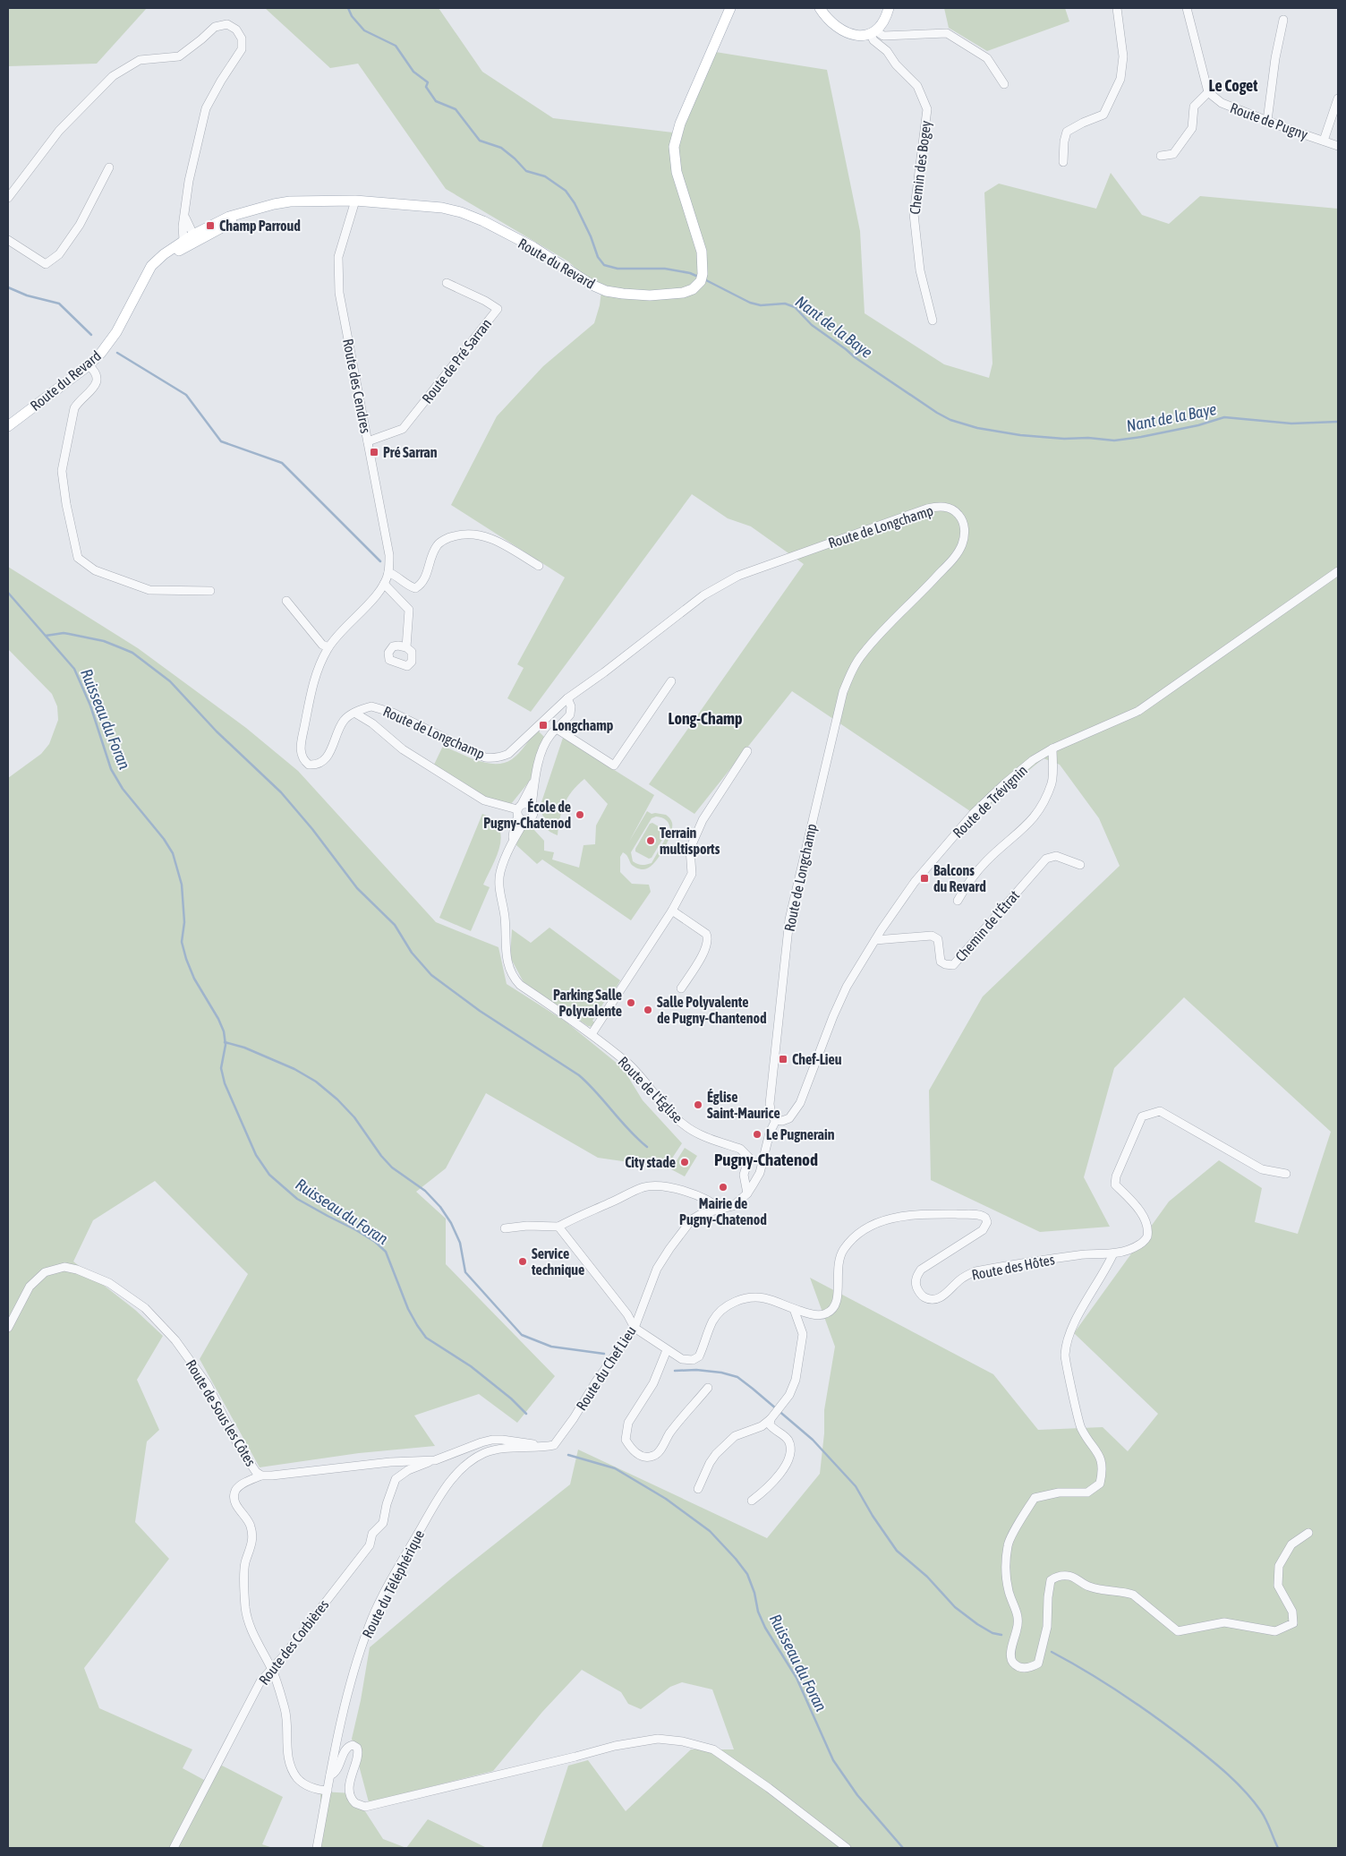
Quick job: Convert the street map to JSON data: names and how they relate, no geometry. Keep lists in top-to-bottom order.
{
  "streets": {
    "main road": ["Route du Revard"],
    "street": [
      "Route de Pugny",
      "Chemin des Bogey",
      "Route de Pré Sarran",
      "Route des Cendres",
      "Route de Longchamp",
      "Route de Trévignin",
      "Chemin de l'Étrat",
      "Route de l'Église",
      "Route des Hôtes",
      "Route du Chef Lieu",
      "Route de Sous les Côtes",
      "Route du Téléphérique",
      "Route des Corbières"
    ]
  },
  "crossings": [
    ["Route du Revard", "Route des Cendres"],
    ["Route de Pré Sarran", "Route des Cendres"],
    ["Route des Cendres", "Route de Longchamp"],
    ["Route de Longchamp", "Route de Trévignin"],
    ["Route de Trévignin", "Chemin de l'Étrat"],
    ["Route des Hôtes", "Route du Chef Lieu"],
    ["Route du Chef Lieu", "Route de Sous les Côtes"],
    ["Route du Chef Lieu", "Route du Téléphérique"],
    ["Route de Sous les Côtes", "Route du Téléphérique"],
    ["Route de Sous les Côtes", "Route des Corbières"]
  ],
  "districts": ["Le Coget", "Long-Champ", "Pugny-Chatenod"],
  "water": ["Nant de la Baye", "Ruisseau du Foran"],
  "places": {
    "transit": [
      "Champ Parroud",
      "Pré Sarran",
      "Longchamp",
      "Balcons du Revard",
      "Chef-Lieu"
    ],
    "other": [
      "École de Pugny-Chatenod",
      "Terrain multisports",
      "Parking Salle Polyvalente",
      "Salle Polyvalente de Pugny-Chantenod",
      "Église Saint-Maurice",
      "Le Pugnerain",
      "City stade",
      "Mairie de Pugny-Chatenod",
      "Service technique"
    ]
  }
}
